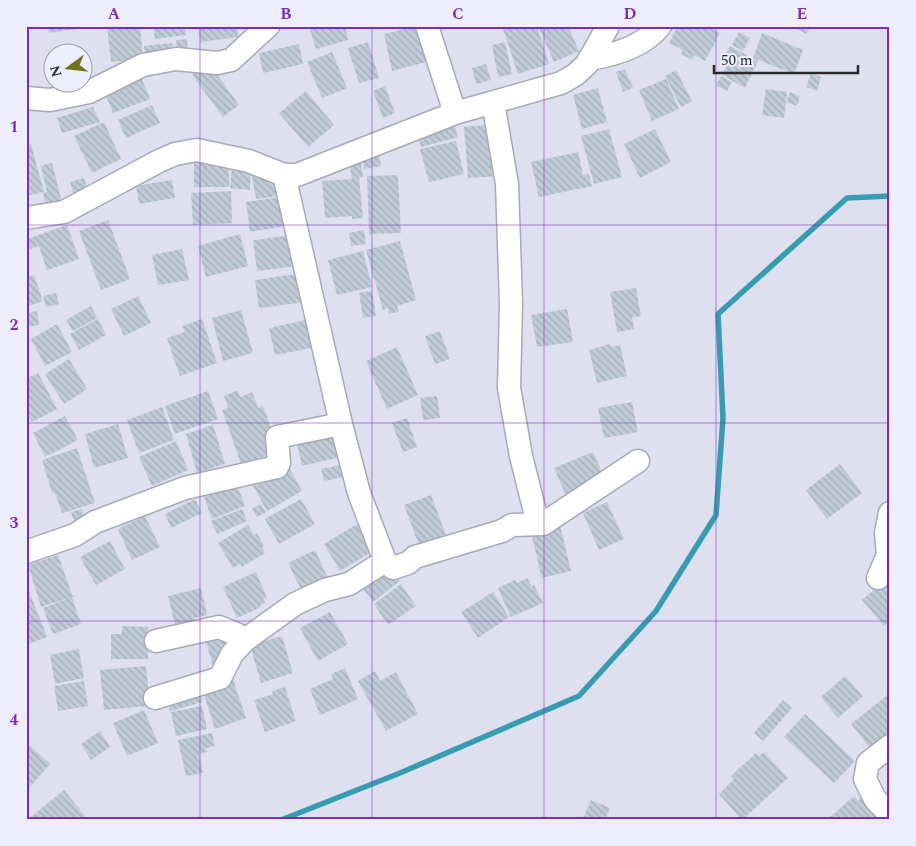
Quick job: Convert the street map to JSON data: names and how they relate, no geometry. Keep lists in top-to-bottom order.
{
  "scale_bar": "50 m",
  "north": "left",
  "grid": {
    "columns": [
      "A",
      "B",
      "C",
      "D",
      "E"
    ],
    "rows": [
      "1",
      "2",
      "3",
      "4"
    ]
  }
}
